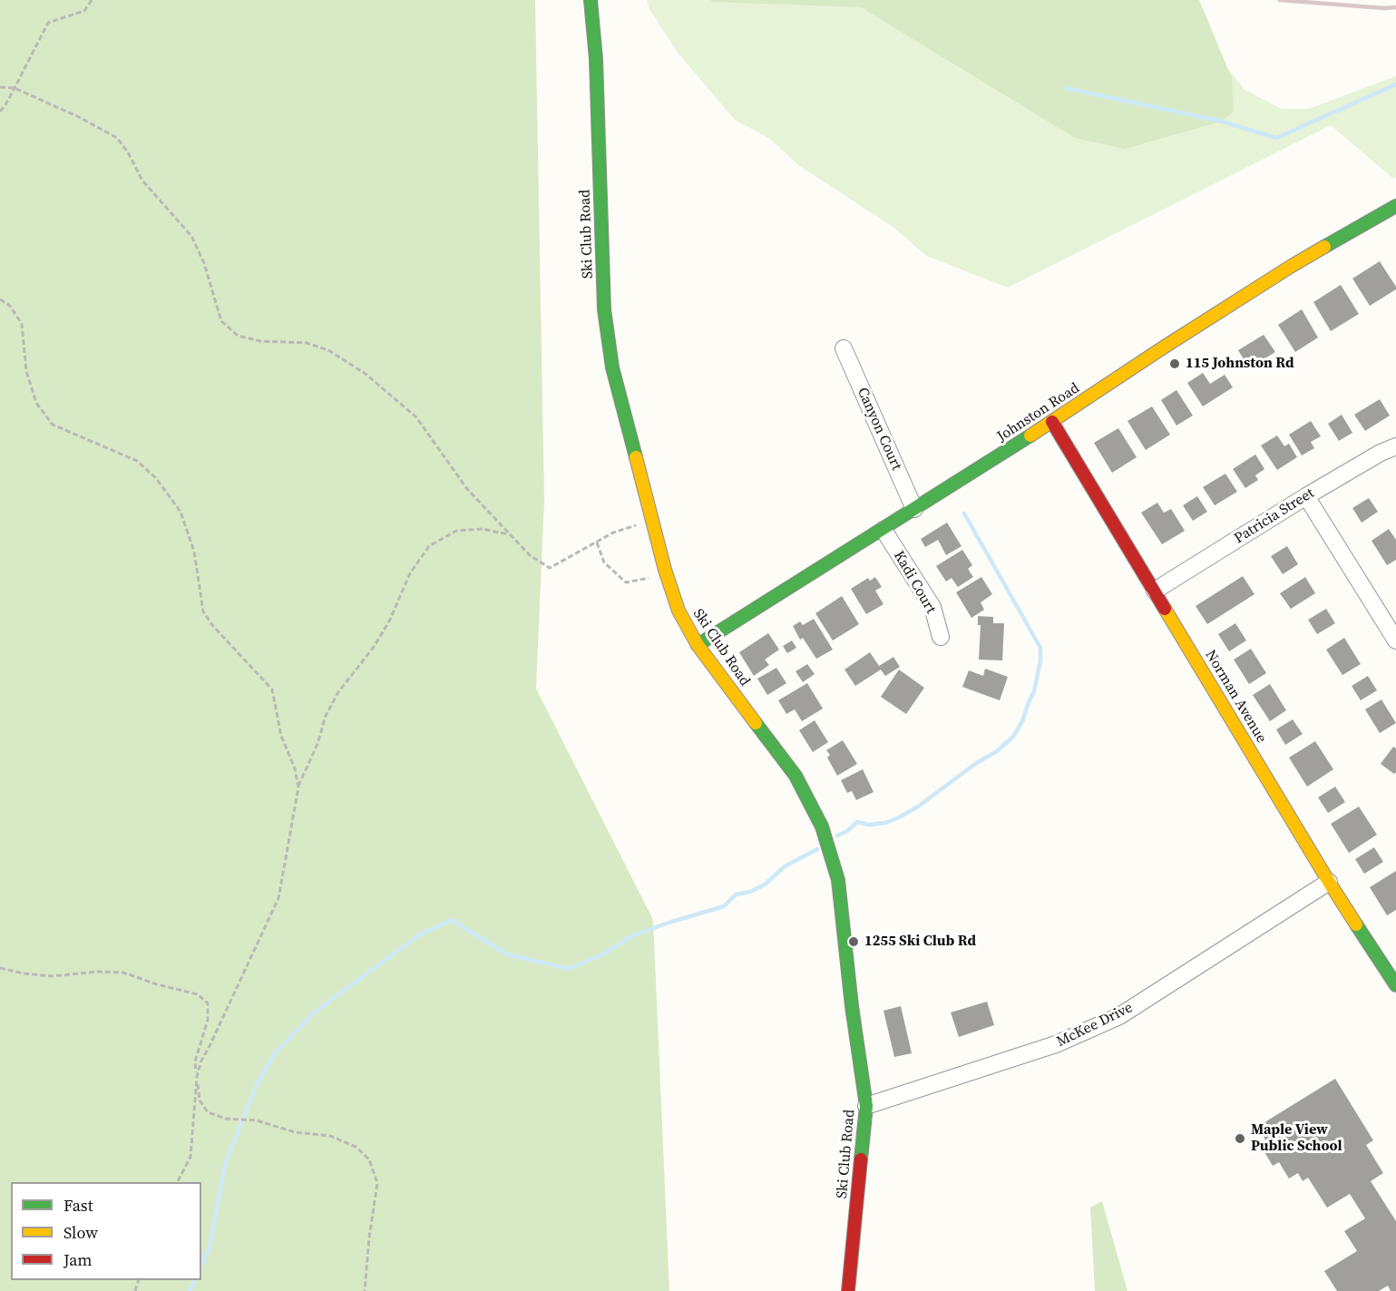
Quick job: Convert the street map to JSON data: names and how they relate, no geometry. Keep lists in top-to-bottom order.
{
  "streets": {
    "street": [
      "Ski Club Road",
      "Johnston Road",
      "Canyon Court",
      "Patricia Street",
      "Kadi Court",
      "Norman Avenue",
      "McKee Drive"
    ]
  },
  "crossings": [
    ["Ski Club Road", "Johnston Road"],
    ["Ski Club Road", "McKee Drive"],
    ["Johnston Road", "Canyon Court"],
    ["Johnston Road", "Kadi Court"],
    ["Johnston Road", "Norman Avenue"],
    ["Patricia Street", "Norman Avenue"],
    ["Norman Avenue", "McKee Drive"]
  ],
  "places": ["115 Johnston Rd", "1255 Ski Club Rd", "Maple View Public School"],
  "legend": ["Fast", "Slow", "Jam"]
}
